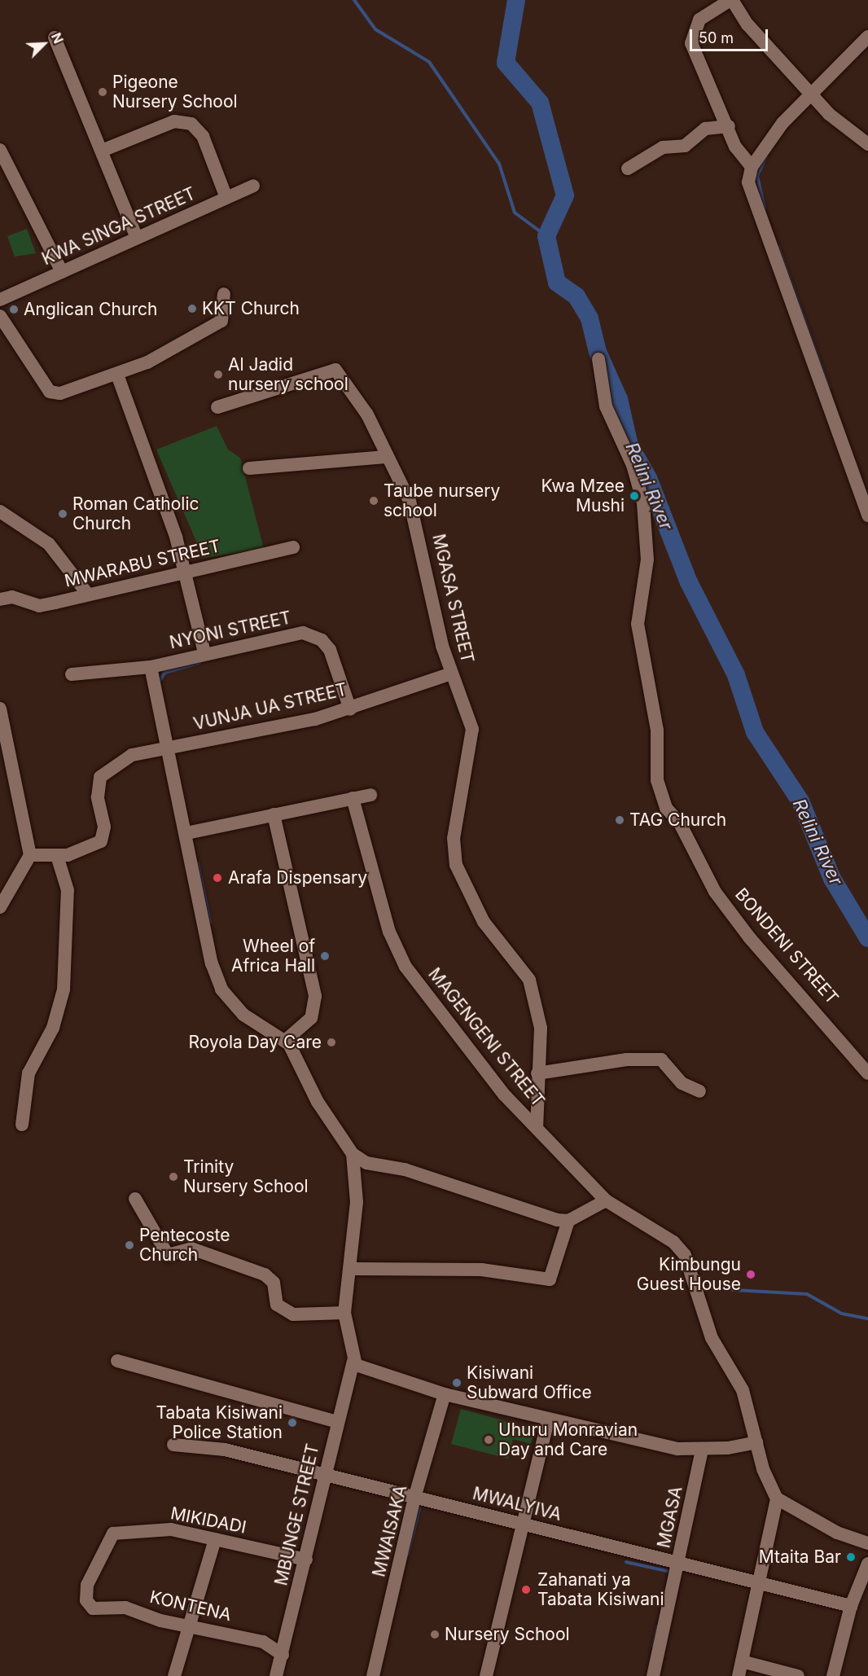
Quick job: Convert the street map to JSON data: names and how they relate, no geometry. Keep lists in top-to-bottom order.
{
  "streets": {
    "street": [
      "KWA SINGA STREET",
      "MWARABU STREET",
      "MGASA STREET",
      "NYONI STREET",
      "VUNJA UA STREET",
      "BONDENI STREET",
      "MAGENGENI STREET",
      "MWALYIVA",
      "MBUNGE STREET",
      "MGASA",
      "MIKIDADI",
      "MWAISAKA",
      "KONTENA"
    ]
  },
  "crossings": [
    ["MGASA STREET", "VUNJA UA STREET"],
    ["MGASA STREET", "MAGENGENI STREET"],
    ["NYONI STREET", "VUNJA UA STREET"],
    ["MWALYIVA", "MBUNGE STREET"],
    ["MWALYIVA", "MGASA"],
    ["MWALYIVA", "MWAISAKA"],
    ["MBUNGE STREET", "MIKIDADI"],
    ["MBUNGE STREET", "KONTENA"],
    ["MIKIDADI", "KONTENA"]
  ],
  "water": ["Relini River"],
  "places": [
    "Pigeone Nursery School",
    "KKT Church",
    "Anglican Church",
    "Al Jadid nursery school",
    "Kwa Mzee Mushi",
    "Taube nursery school",
    "Roman Catholic Church",
    "TAG Church",
    "Arafa Dispensary",
    "Wheel of Africa Hall",
    "Royola Day Care",
    "Trinity Nursery School",
    "Pentecoste Church",
    "Kimbungu Guest House",
    "Kisiwani Subward Office",
    "Tabata Kisiwani Police Station",
    "Uhuru Monravian Day and Care",
    "Mtaita Bar",
    "Zahanati ya Tabata Kisiwani",
    "Nursery School"
  ],
  "scale_bar": "50 m",
  "north": "top right"
}
